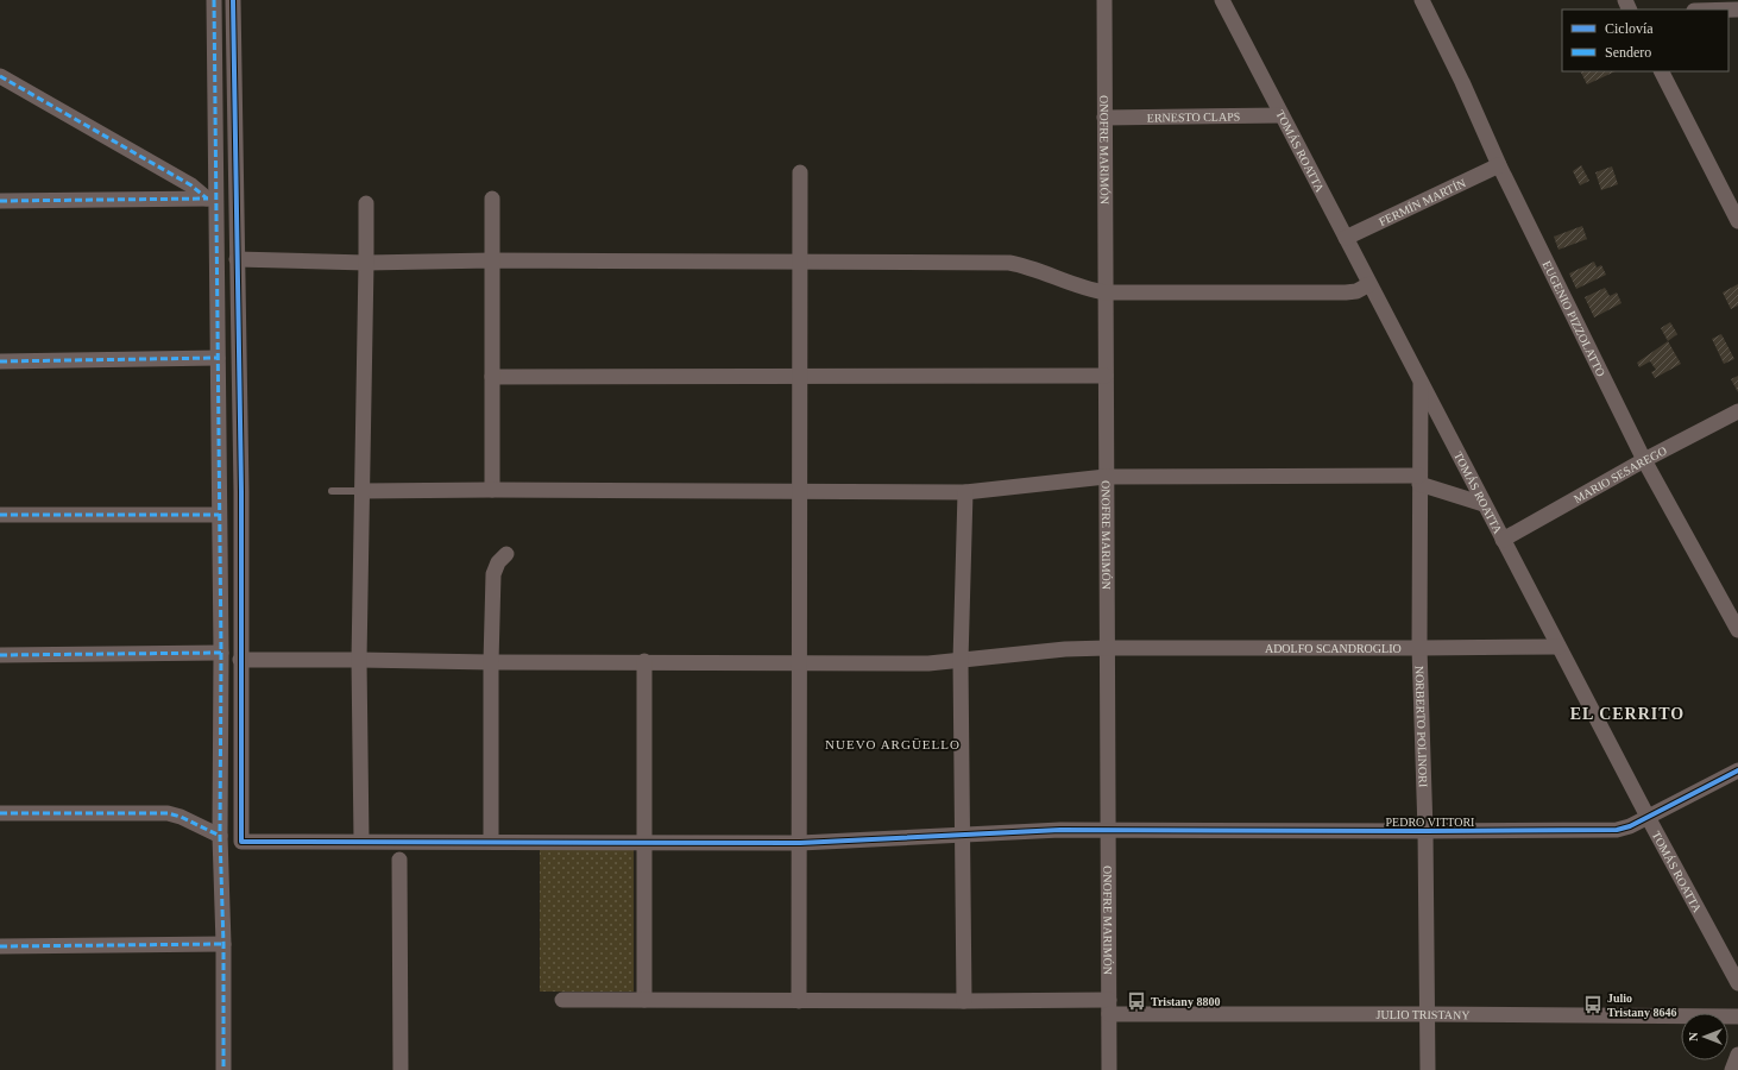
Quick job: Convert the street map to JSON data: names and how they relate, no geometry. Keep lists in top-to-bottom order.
{
  "streets": {
    "street": [
      "ERNESTO CLAPS",
      "ONOFRE MARIMÓN",
      "TOMÁS ROATTA",
      "FERMÍN MARTÍN",
      "EUGENIO PIZZOLATTO",
      "MARIO SESAREGO",
      "ADOLFO SCANDROGLIO",
      "NORBERTO POLINORI",
      "PEDRO VITTORI",
      "JULIO TRISTANY"
    ]
  },
  "crossings": [
    ["ERNESTO CLAPS", "ONOFRE MARIMÓN"],
    ["ERNESTO CLAPS", "TOMÁS ROATTA"],
    ["ONOFRE MARIMÓN", "ADOLFO SCANDROGLIO"],
    ["ONOFRE MARIMÓN", "PEDRO VITTORI"],
    ["ONOFRE MARIMÓN", "JULIO TRISTANY"],
    ["TOMÁS ROATTA", "FERMÍN MARTÍN"],
    ["TOMÁS ROATTA", "MARIO SESAREGO"],
    ["TOMÁS ROATTA", "ADOLFO SCANDROGLIO"],
    ["TOMÁS ROATTA", "NORBERTO POLINORI"],
    ["TOMÁS ROATTA", "PEDRO VITTORI"],
    ["FERMÍN MARTÍN", "EUGENIO PIZZOLATTO"],
    ["EUGENIO PIZZOLATTO", "MARIO SESAREGO"],
    ["ADOLFO SCANDROGLIO", "NORBERTO POLINORI"],
    ["ADOLFO SCANDROGLIO", "PEDRO VITTORI"],
    ["NORBERTO POLINORI", "PEDRO VITTORI"],
    ["NORBERTO POLINORI", "JULIO TRISTANY"]
  ],
  "districts": ["EL CERRITO", "NUEVO ARGÜELLO"],
  "places": {
    "bus stop": ["Tristany 8800", "Julio Tristany 8646"]
  },
  "legend": ["Ciclovía", "Sendero"],
  "north": "left"
}
